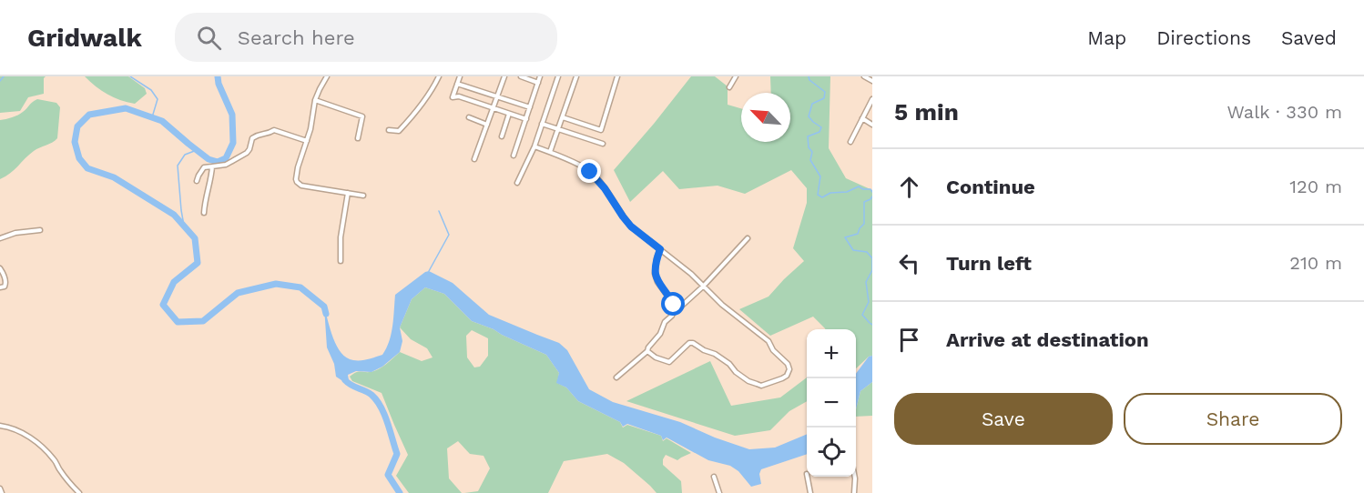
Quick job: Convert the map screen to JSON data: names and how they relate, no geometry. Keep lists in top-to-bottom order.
{
  "north": "top left",
  "page": {
    "header": "Gridwalk",
    "search": "Search here",
    "nav": ["Map", "Directions", "Saved"],
    "heading": ["5 min", "Walk · 330 m"],
    "list": [
      ["Continue", "120 m"],
      ["Turn left", "210 m"],
      "Arrive at destination"
    ],
    "map_buttons": ["+", "−"],
    "buttons": ["Save", "Share"]
  }
}
